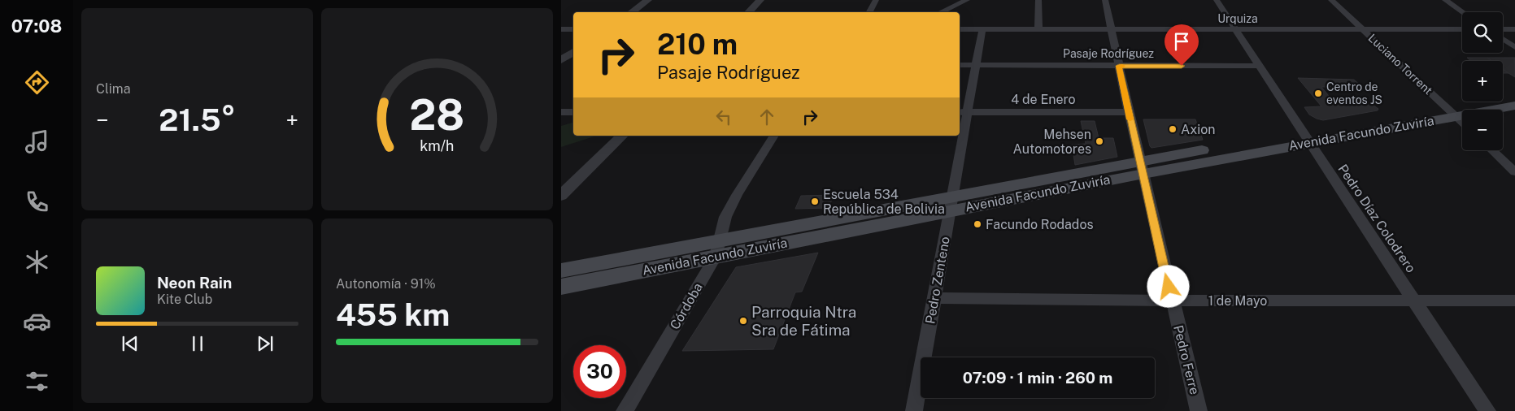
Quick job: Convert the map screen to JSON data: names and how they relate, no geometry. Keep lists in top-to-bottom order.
{
  "streets": {
    "main road": ["Avenida Facundo Zuviría"],
    "street": [
      "Urquiza",
      "Pasaje Rodríguez",
      "Luciano Torrent",
      "4 de Enero",
      "Pedro Díaz Colodrero",
      "Pedro Zenteno",
      "1 de Mayo",
      "Córdoba",
      "Pedro Ferre"
    ]
  },
  "crossings": [
    ["Urquiza", "Luciano Torrent"],
    ["Urquiza", "Pedro Díaz Colodrero"],
    ["Urquiza", "Pedro Zenteno"],
    ["Urquiza", "Pedro Ferre"],
    ["Pasaje Rodríguez", "Pedro Díaz Colodrero"],
    ["Pasaje Rodríguez", "Pedro Zenteno"],
    ["Pasaje Rodríguez", "Pedro Ferre"],
    ["Luciano Torrent", "Avenida Facundo Zuviría"],
    ["4 de Enero", "Pedro Zenteno"],
    ["4 de Enero", "Pedro Ferre"],
    ["Avenida Facundo Zuviría", "Pedro Díaz Colodrero"],
    ["Avenida Facundo Zuviría", "Pedro Zenteno"],
    ["Avenida Facundo Zuviría", "Córdoba"],
    ["Avenida Facundo Zuviría", "Pedro Ferre"],
    ["Pedro Díaz Colodrero", "1 de Mayo"],
    ["Pedro Zenteno", "1 de Mayo"],
    ["1 de Mayo", "Pedro Ferre"]
  ],
  "places": [
    "Centro de eventos JS",
    "Axion",
    "Mehsen Automotores",
    "Escuela 534 República de Bolivia",
    "Facundo Rodados",
    "Parroquia Ntra Sra de Fátima"
  ],
  "page": {
    "tabs": "07:08",
    "tile": [
      "Clima",
      ["Autonomía · 91%", "455 km"]
    ],
    "map_buttons": ["+", "−"],
    "turn": ["210 m", "Pasaje Rodríguez"],
    "heat": ["−", "21.5°", "+"],
    "song": ["Neon Rain", "Kite Club"],
    "limit": "30",
    "trip": "07:09 · 1 min · 260 m",
    "gauge": ["28", "km/h"]
  }
}
